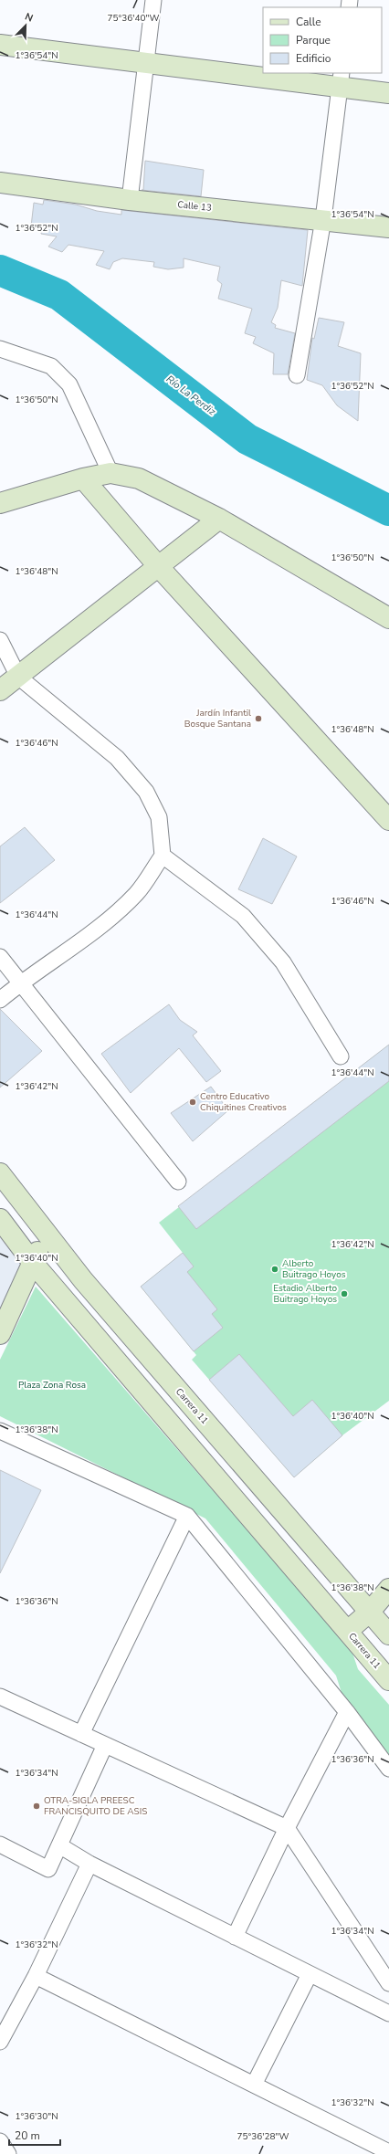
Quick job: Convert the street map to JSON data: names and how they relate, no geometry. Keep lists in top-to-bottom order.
{
  "streets": {
    "street": ["Calle 13", "Carrera 11"]
  },
  "water": ["Río La Perdiz"],
  "parks": ["Plaza Zona Rosa"],
  "places": [
    "Jardín Infantil Bosque Santana",
    "Centro Educativo Chiquitines Creativos",
    "Alberto Buitrago Hoyos",
    "Estadio Alberto Buitrago Hoyos",
    "OTRA-SIGLA PREESC FRANCISQUITO DE ASIS"
  ],
  "legend": ["Calle", "Parque", "Edificio"],
  "scale_bar": "20 m",
  "north": "top right",
  "coordinates": [
    "75°36'40\"W",
    "1°36'54\"N",
    "1°36'52\"N",
    "1°36'50\"N",
    "1°36'48\"N",
    "1°36'46\"N",
    "1°36'44\"N",
    "1°36'42\"N",
    "1°36'40\"N",
    "1°36'38\"N",
    "1°36'36\"N",
    "1°36'34\"N",
    "1°36'32\"N",
    "1°36'30\"N",
    "75°36'28\"W"
  ]
}
